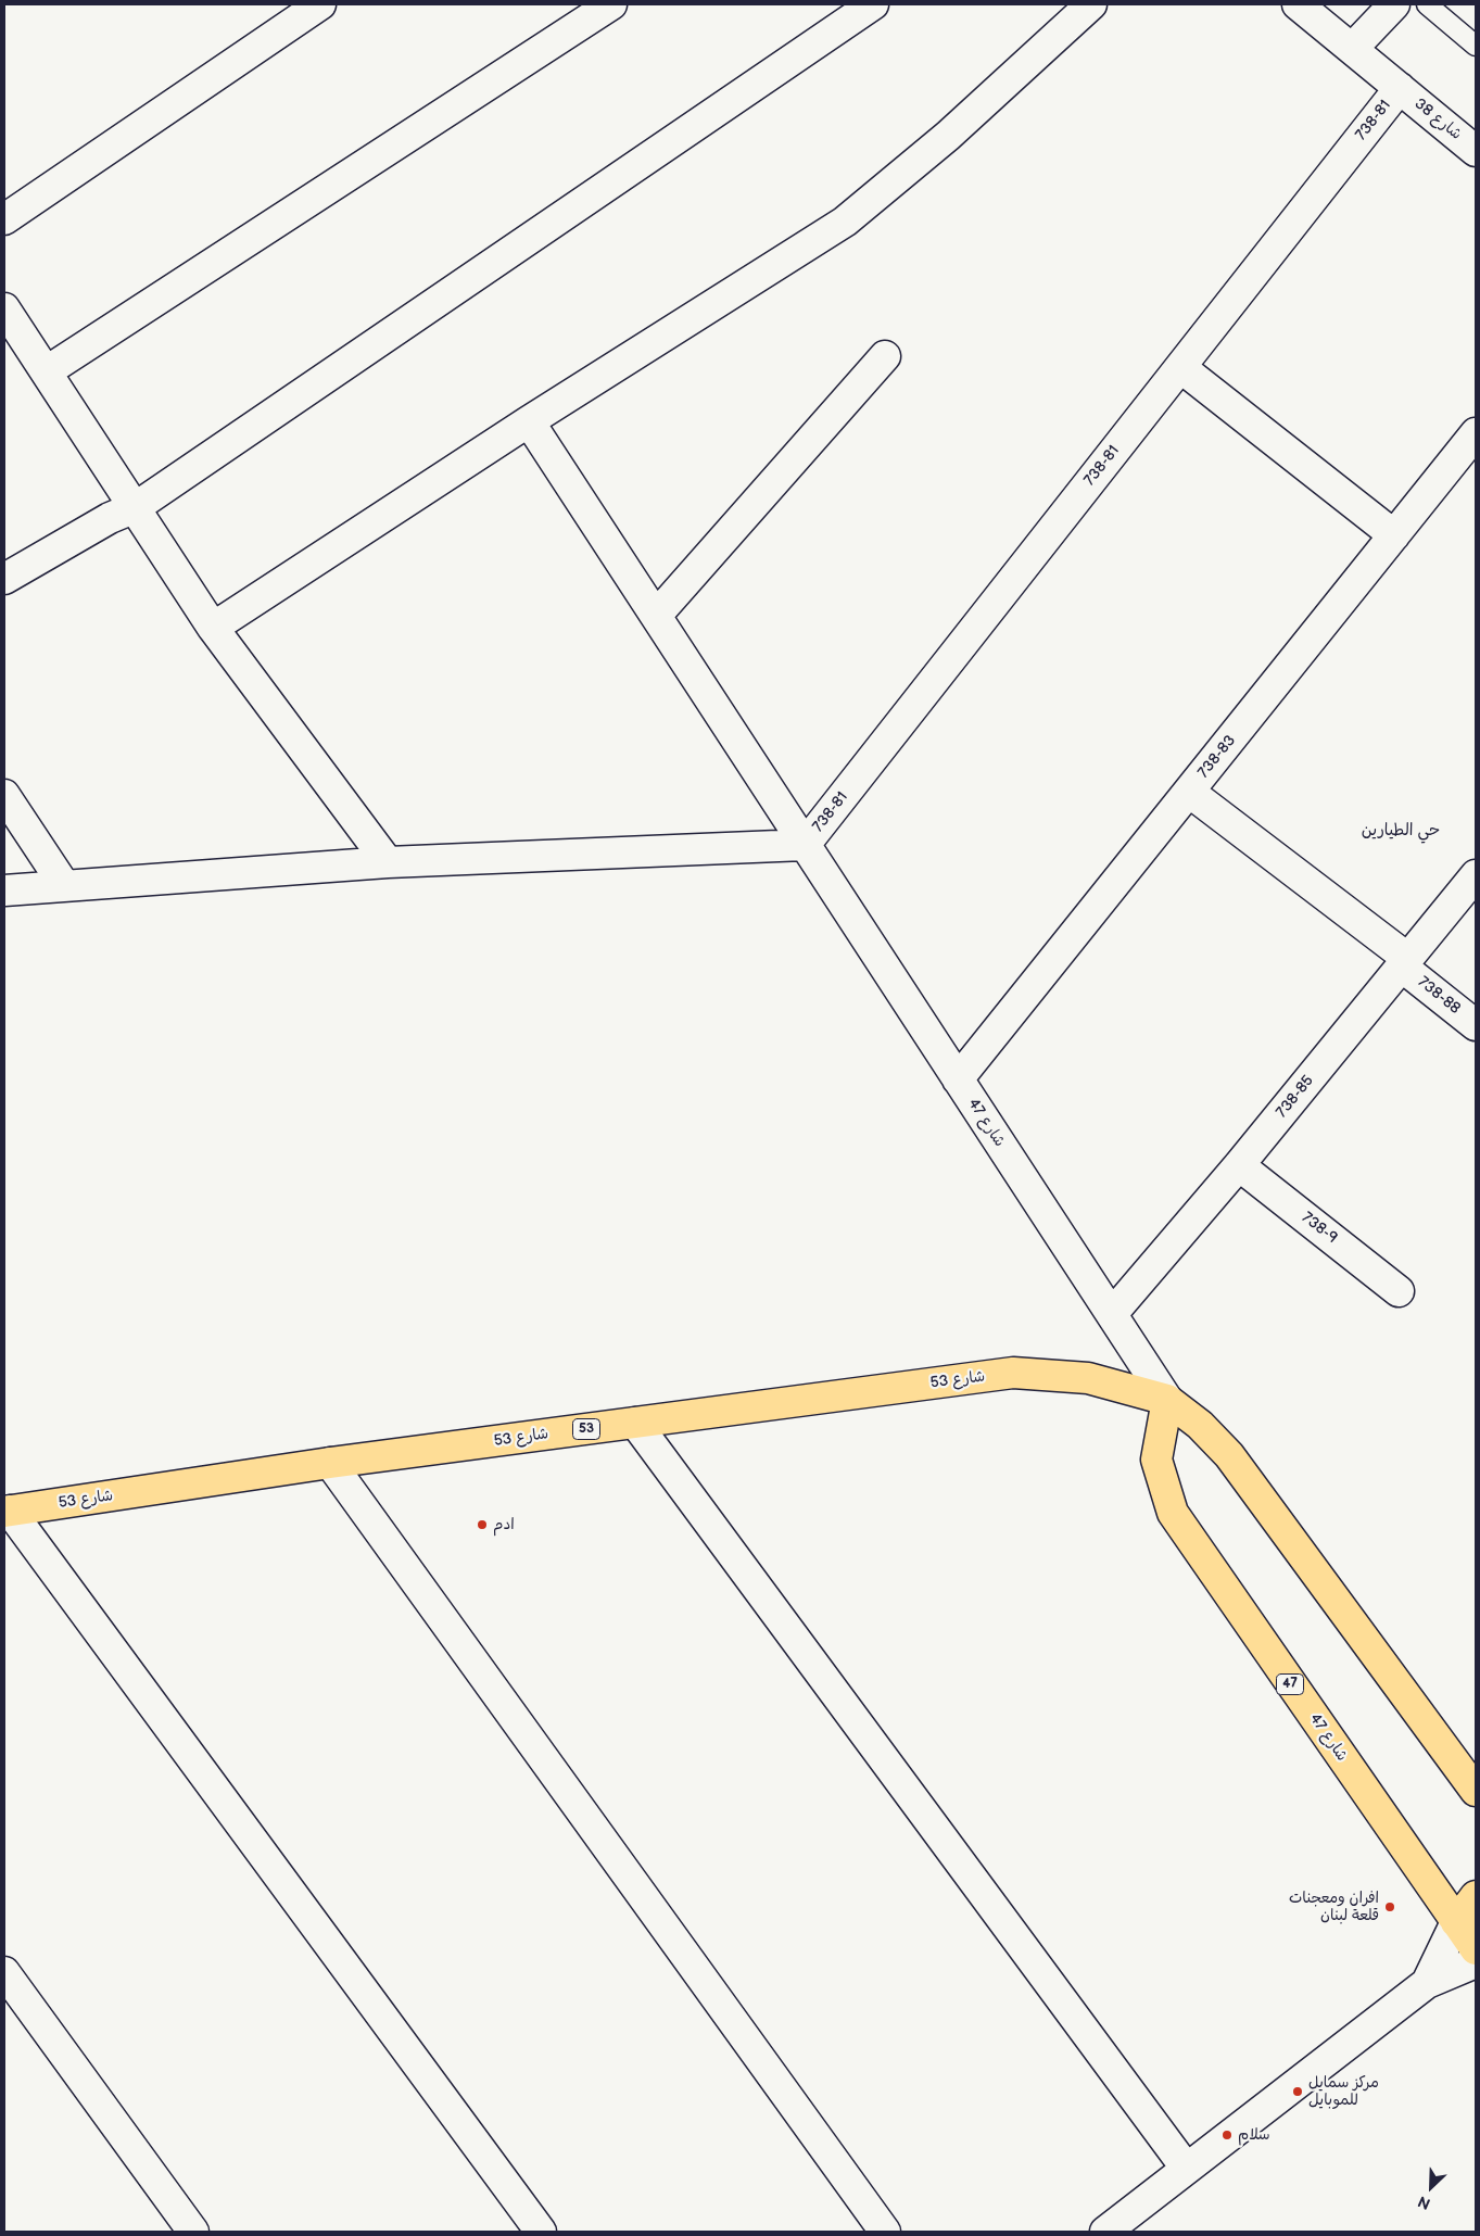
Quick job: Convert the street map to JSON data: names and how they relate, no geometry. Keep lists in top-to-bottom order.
{
  "streets": {
    "main road": [
      "شارع 47",
      "شارع 53",
      "53",
      "47"
    ],
    "street": [
      "شارع 38",
      "738-81",
      "738-83",
      "738-88",
      "738-85",
      "738-9"
    ]
  },
  "crossings": [
    ["شارع 38", "738-81"],
    ["738-81", "شارع 47"],
    ["738-83", "738-88"],
    ["738-83", "شارع 47"],
    ["738-88", "738-85"],
    ["738-85", "شارع 47"],
    ["738-85", "738-9"],
    ["شارع 47", "شارع 53"]
  ],
  "districts": ["حي الطيارين"],
  "places": [
    "ادم",
    "افران ومعجنات قلعة لبنان",
    "مركز سمايل للموبايل",
    "سلام"
  ],
  "north": "bottom left"
}
